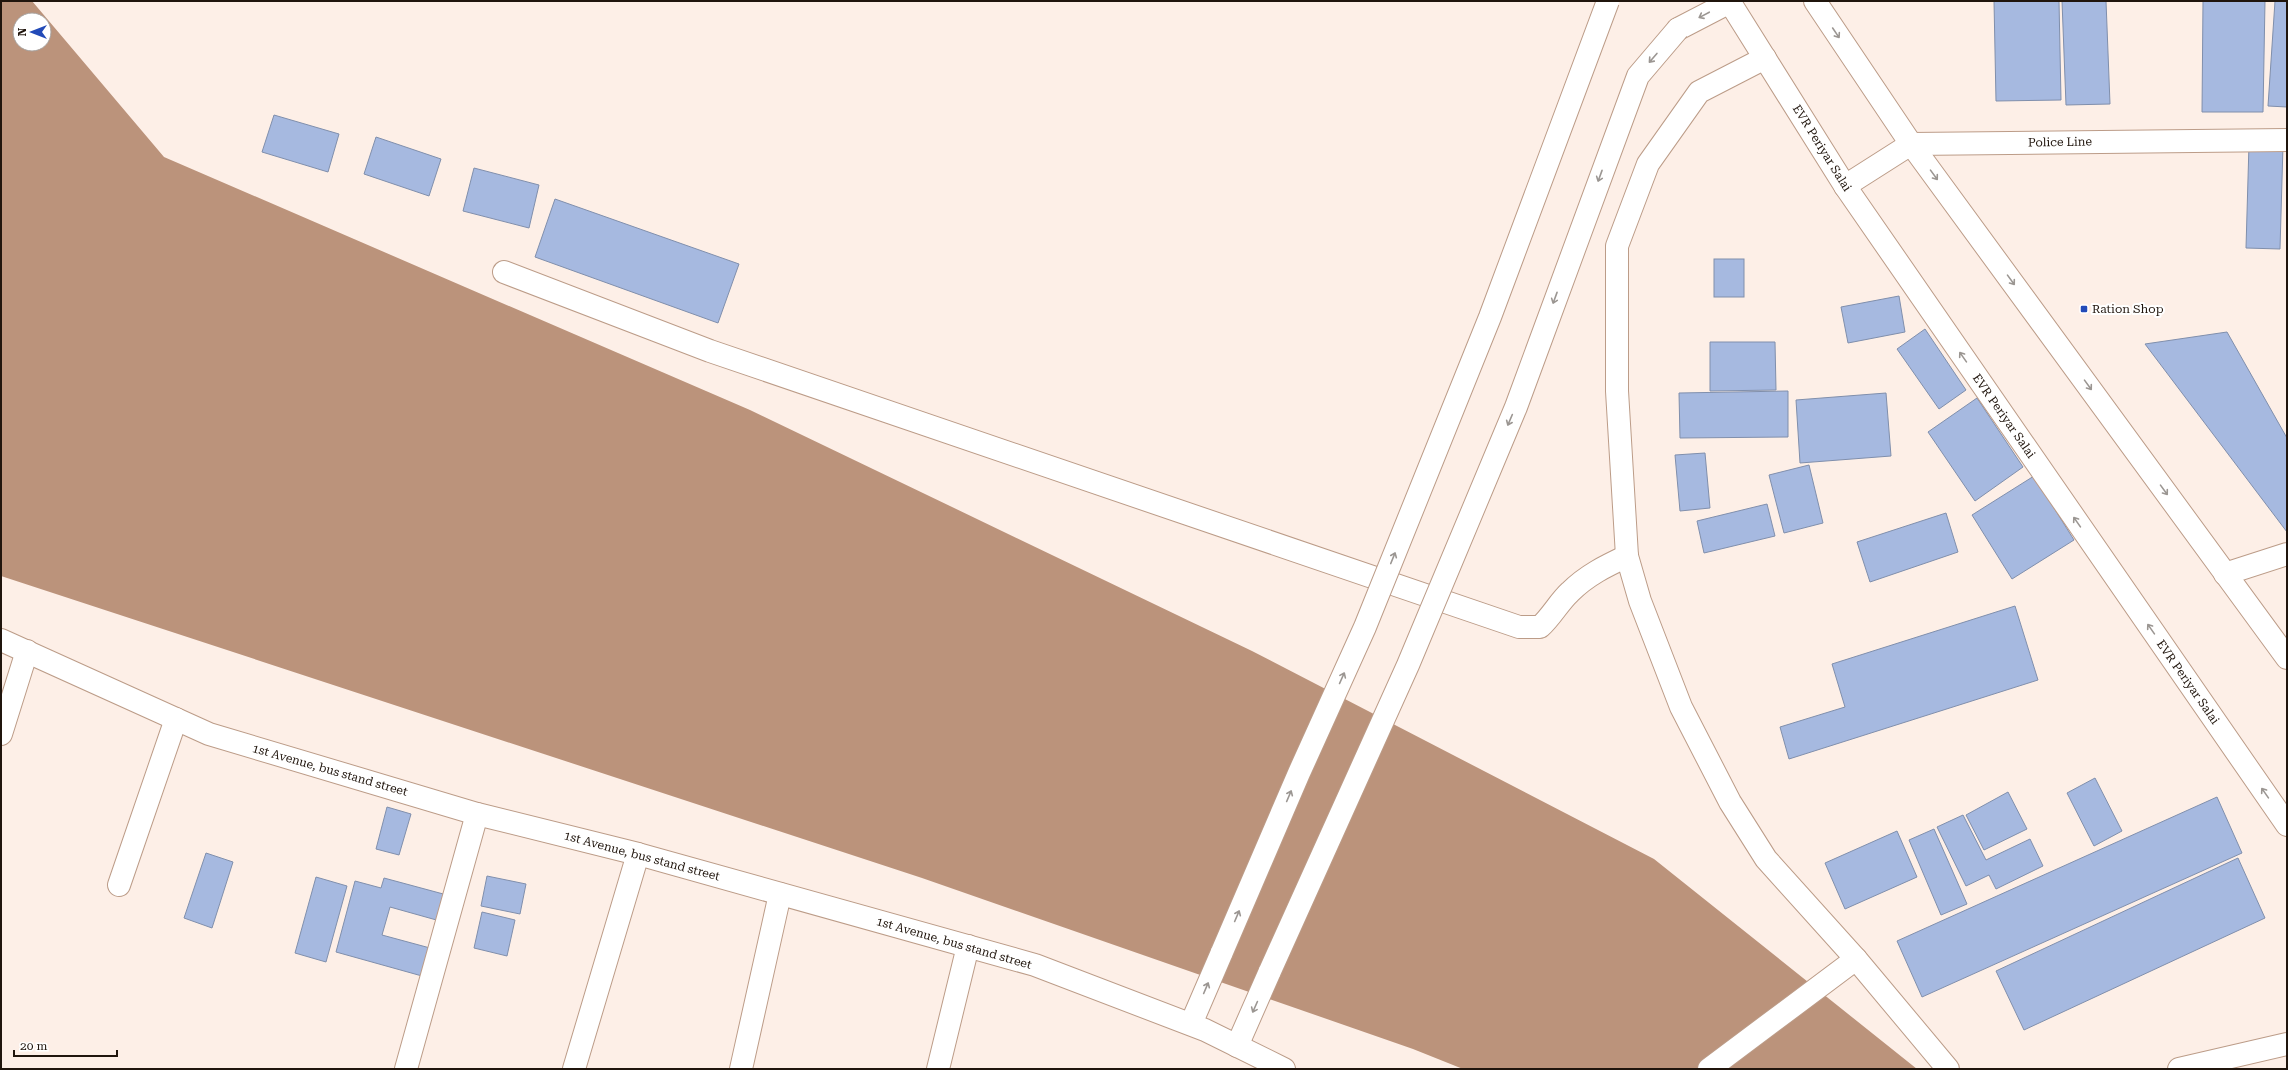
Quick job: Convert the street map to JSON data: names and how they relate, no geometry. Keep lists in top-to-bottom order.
{
  "streets": {
    "street": ["Police Line", "EVR Periyar Salai", "1st Avenue, bus stand street"]
  },
  "places": {
    "transit": ["Ration Shop"]
  },
  "scale_bar": "20 m",
  "north": "left"
}
